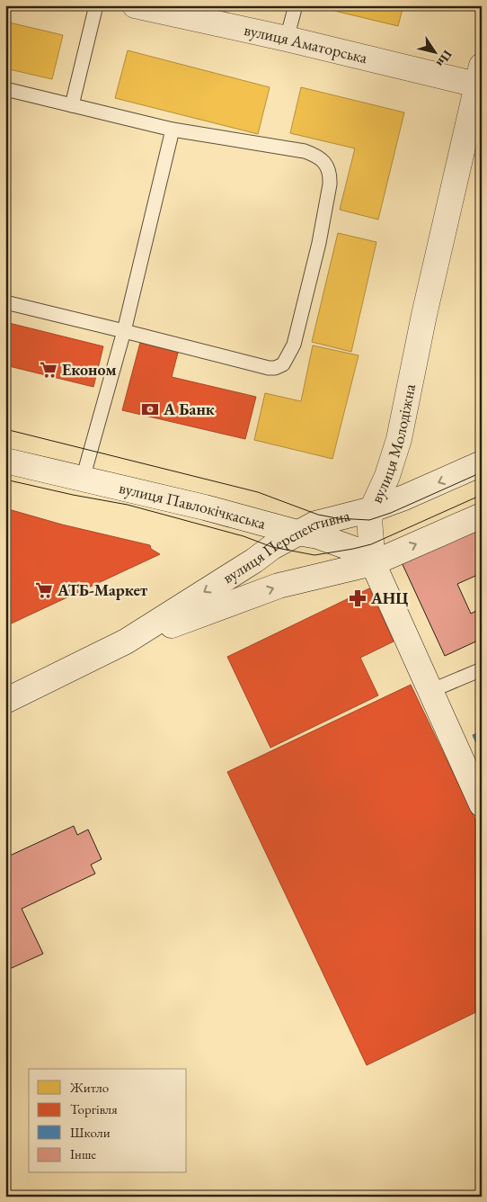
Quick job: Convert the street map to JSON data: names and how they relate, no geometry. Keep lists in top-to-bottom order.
{
  "streets": {
    "street": [
      "вулиця Аматорська",
      "вулиця Молодіжна",
      "вулиця Павлокічкаська",
      "вулиця Перспективна"
    ]
  },
  "crossings": [
    ["вулиця Аматорська", "вулиця Молодіжна"],
    ["вулиця Молодіжна", "вулиця Павлокічкаська"],
    ["вулиця Молодіжна", "вулиця Перспективна"],
    ["вулиця Павлокічкаська", "вулиця Перспективна"]
  ],
  "places": {
    "supermarket": ["Економ", "АТБ-Маркет"],
    "bank": ["А Банк"],
    "pharmacy": ["АНЦ"]
  },
  "legend": [
    "Житло",
    "Торгівля",
    "Школи",
    "Інше"
  ],
  "north": "bottom right"
}
